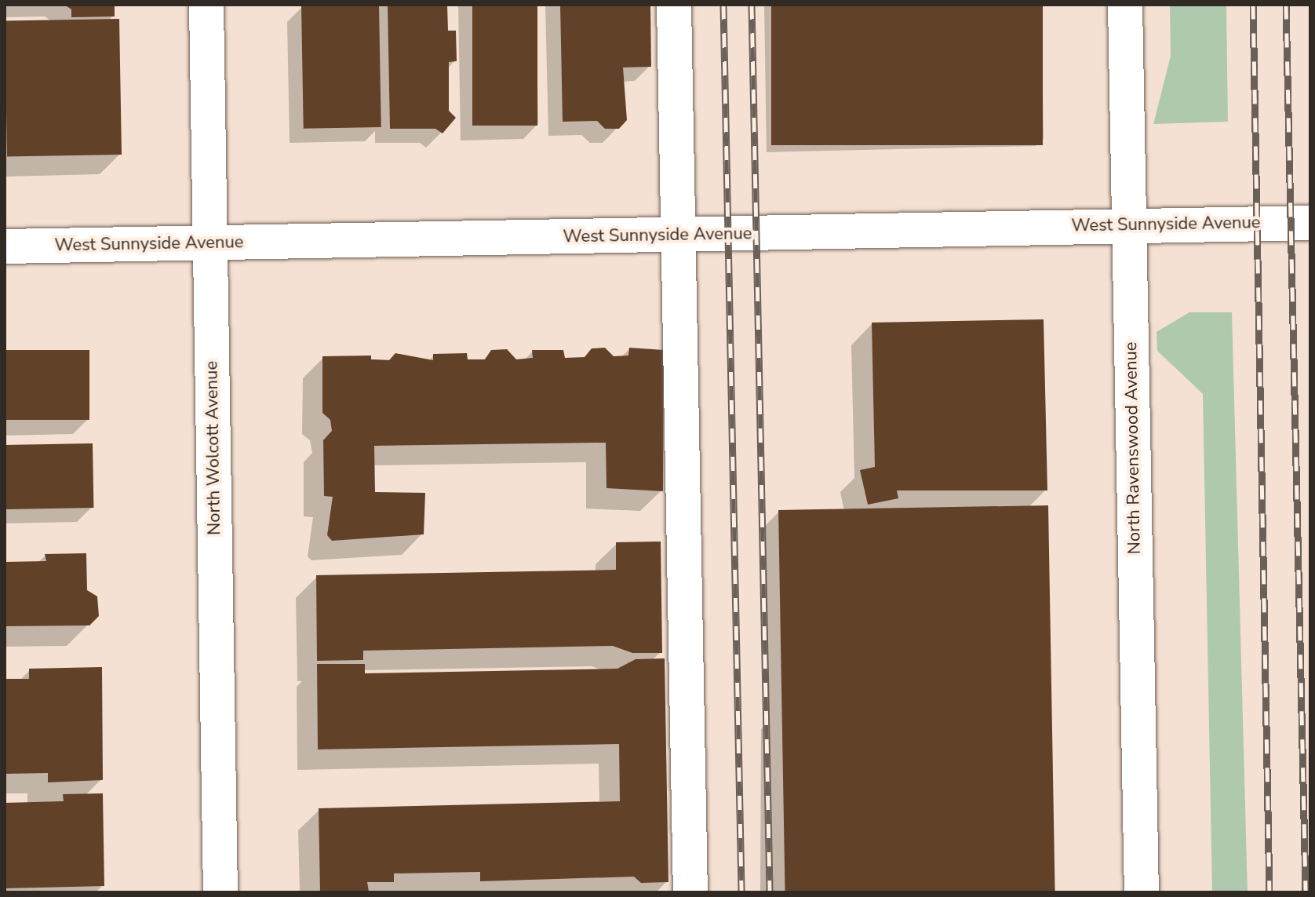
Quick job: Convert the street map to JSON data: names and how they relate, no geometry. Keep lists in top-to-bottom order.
{
  "streets": {
    "street": ["West Sunnyside Avenue", "North Wolcott Avenue", "North Ravenswood Avenue"]
  },
  "crossings": [
    ["West Sunnyside Avenue", "North Wolcott Avenue"],
    ["West Sunnyside Avenue", "North Ravenswood Avenue"]
  ]
}
